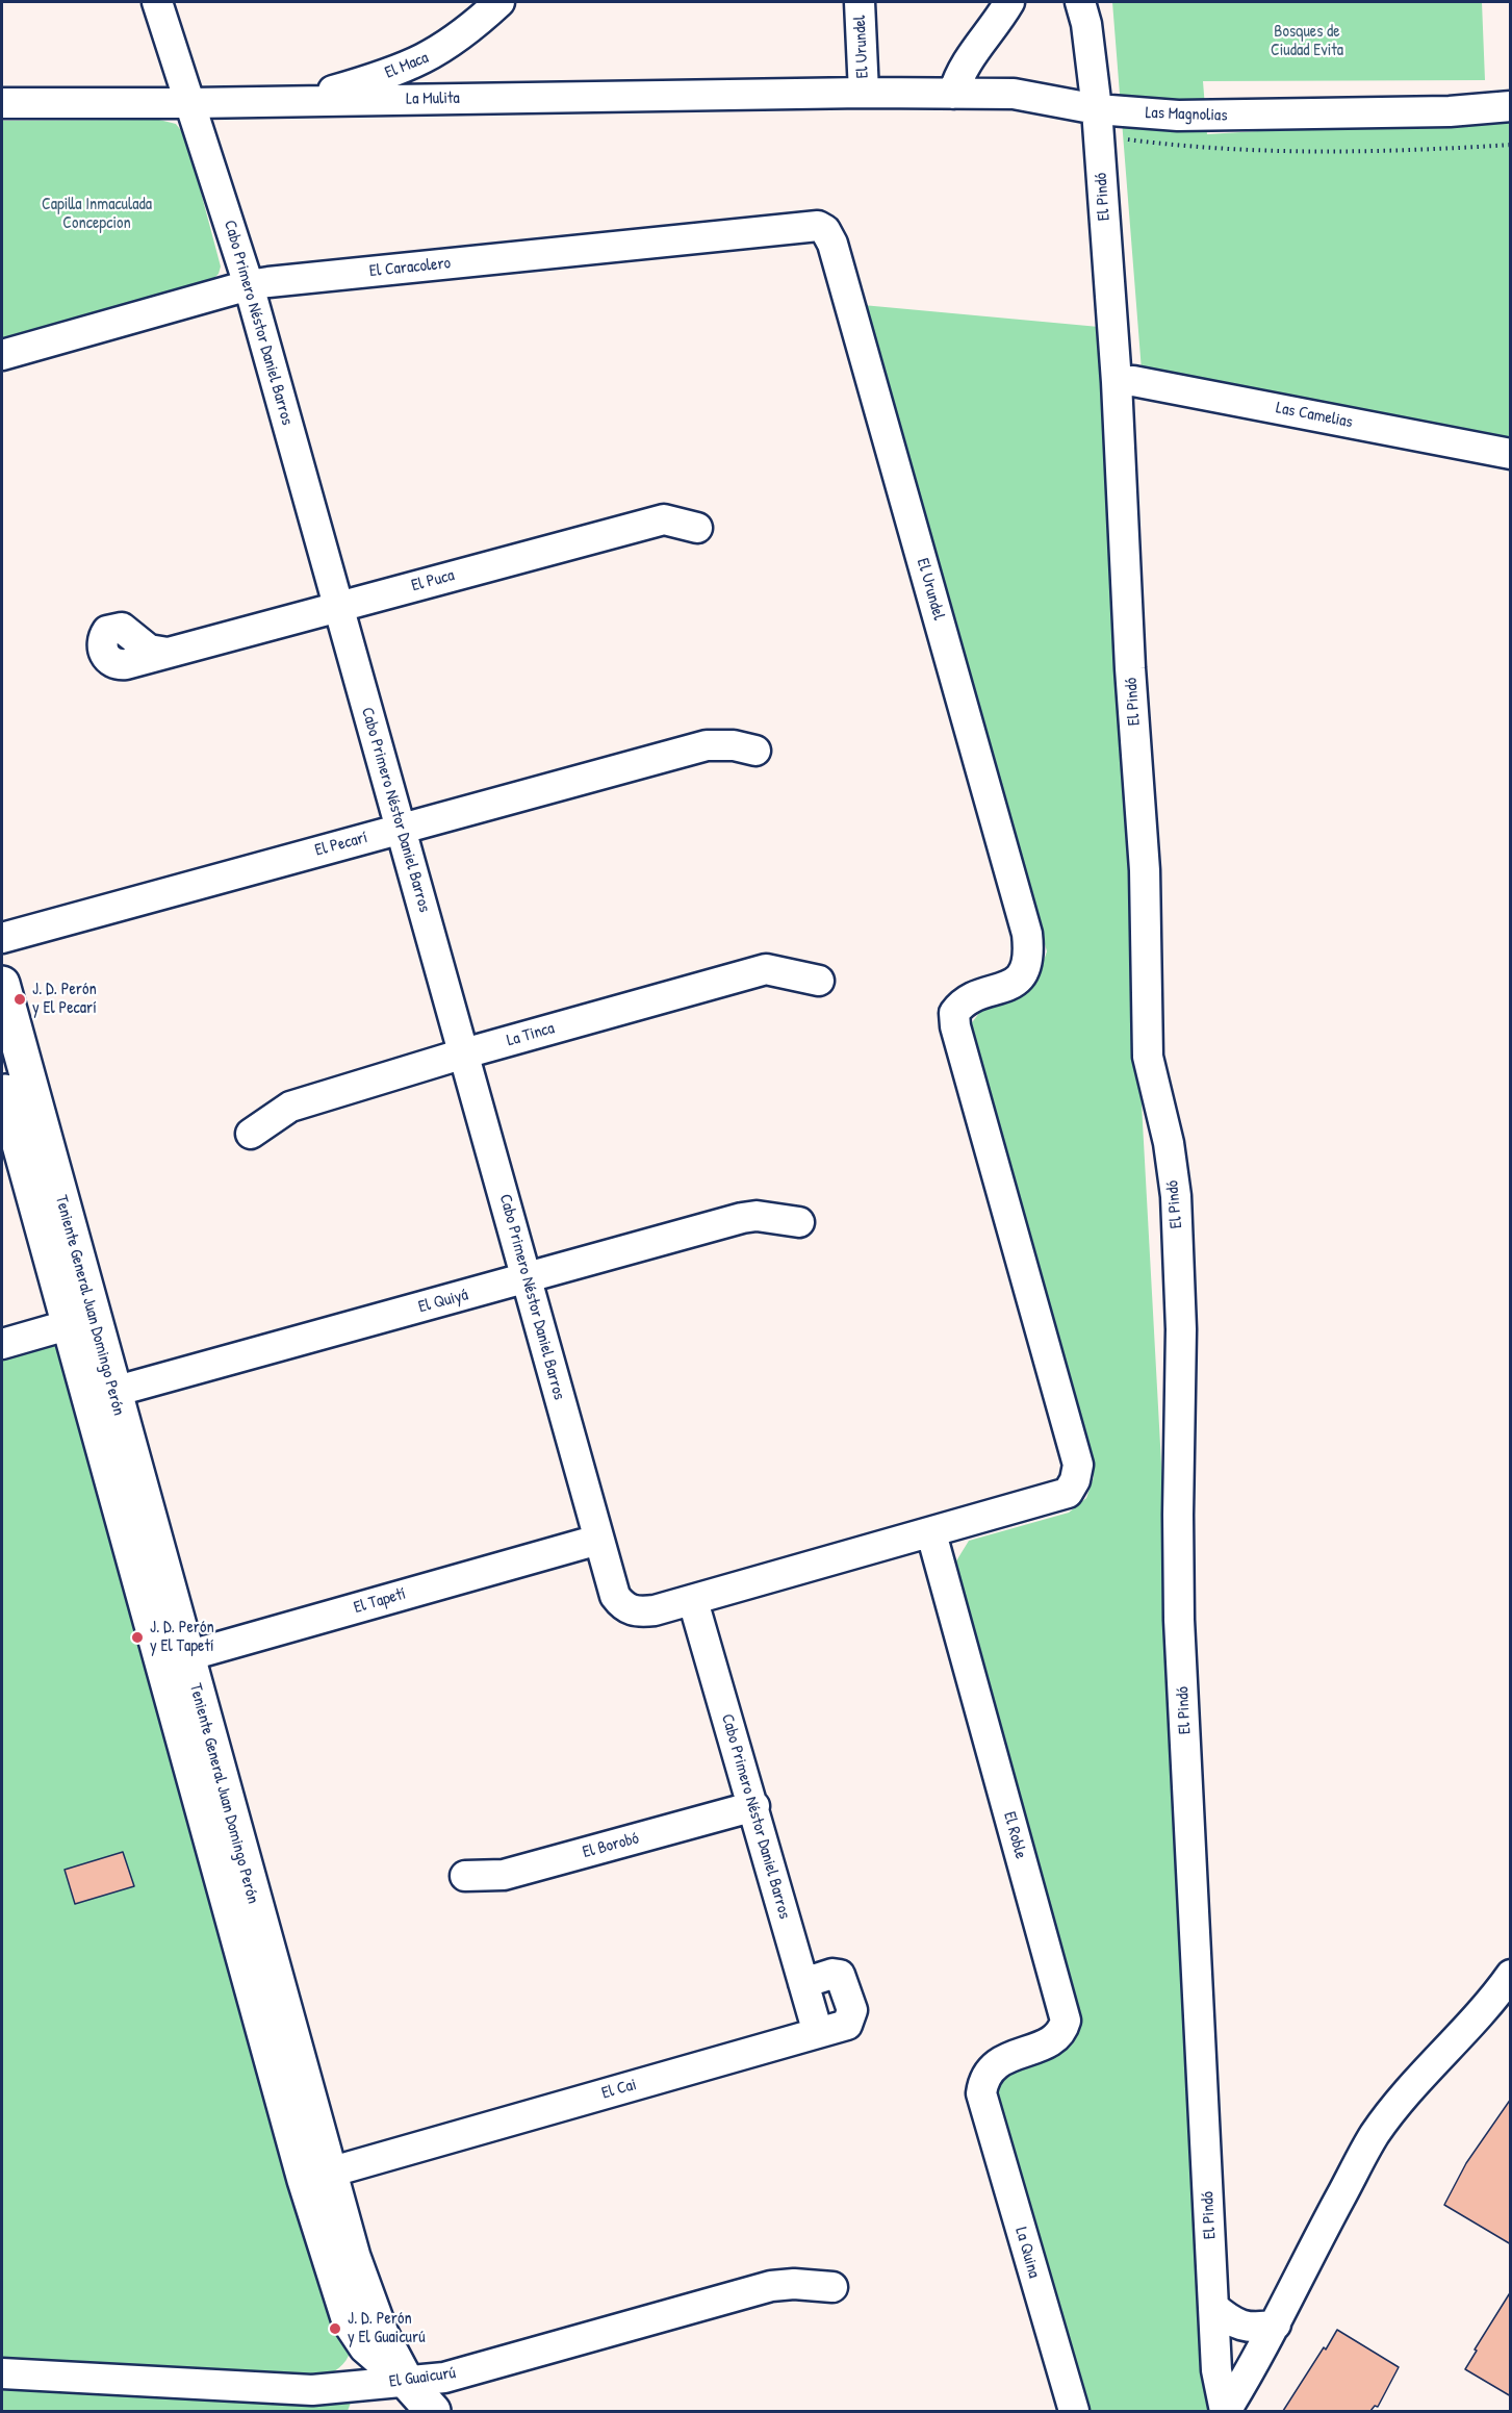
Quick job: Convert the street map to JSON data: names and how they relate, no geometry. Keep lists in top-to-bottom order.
{
  "streets": {
    "main road": ["Teniente General Juan Domingo Perón"],
    "street": [
      "El Urundel",
      "El Maca",
      "La Mulita",
      "Las Magnolias",
      "El Pindó",
      "El Caracolero",
      "Cabo Primero Néstor Daniel Barros",
      "Las Camelias",
      "El Puca",
      "El Pecarí",
      "La Tinca",
      "El Quiyá",
      "El Tapetí",
      "El Roble",
      "El Borobó",
      "El Cai",
      "La Quina",
      "El Guaicurú"
    ]
  },
  "crossings": [
    ["El Urundel", "La Mulita"],
    ["El Urundel", "Las Magnolias"],
    ["El Urundel", "El Caracolero"],
    ["El Urundel", "El Roble"],
    ["El Maca", "La Mulita"],
    ["La Mulita", "Las Magnolias"],
    ["La Mulita", "Cabo Primero Néstor Daniel Barros"],
    ["Las Magnolias", "El Pindó"],
    ["El Pindó", "Las Camelias"],
    ["El Caracolero", "Cabo Primero Néstor Daniel Barros"],
    ["Cabo Primero Néstor Daniel Barros", "El Puca"],
    ["Cabo Primero Néstor Daniel Barros", "El Pecarí"],
    ["Cabo Primero Néstor Daniel Barros", "La Tinca"],
    ["Cabo Primero Néstor Daniel Barros", "El Quiyá"],
    ["Cabo Primero Néstor Daniel Barros", "El Tapetí"],
    ["Cabo Primero Néstor Daniel Barros", "El Borobó"],
    ["Cabo Primero Néstor Daniel Barros", "El Cai"],
    ["El Quiyá", "Teniente General Juan Domingo Perón"],
    ["Teniente General Juan Domingo Perón", "El Tapetí"],
    ["Teniente General Juan Domingo Perón", "El Cai"],
    ["Teniente General Juan Domingo Perón", "El Guaicurú"],
    ["El Roble", "La Quina"]
  ],
  "parks": ["Bosques de Ciudad Evita", "Capilla Inmaculada Concepcion"],
  "places": ["J. D. Perón y El Pecarí", "J. D. Perón y El Tapetí", "J. D. Perón y El Guaicurú"]
}
